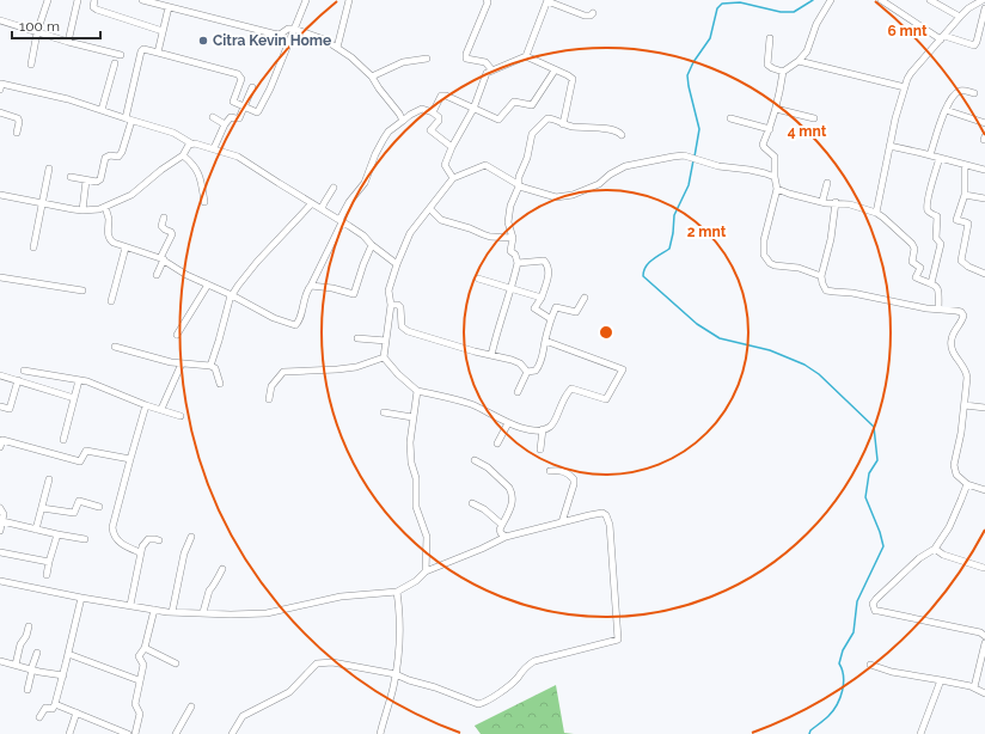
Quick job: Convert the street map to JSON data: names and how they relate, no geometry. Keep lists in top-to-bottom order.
{
  "places": ["Citra Kevin Home"],
  "scale_bar": "100 m",
  "rings": ["6 mnt", "4 mnt", "2 mnt"]
}
